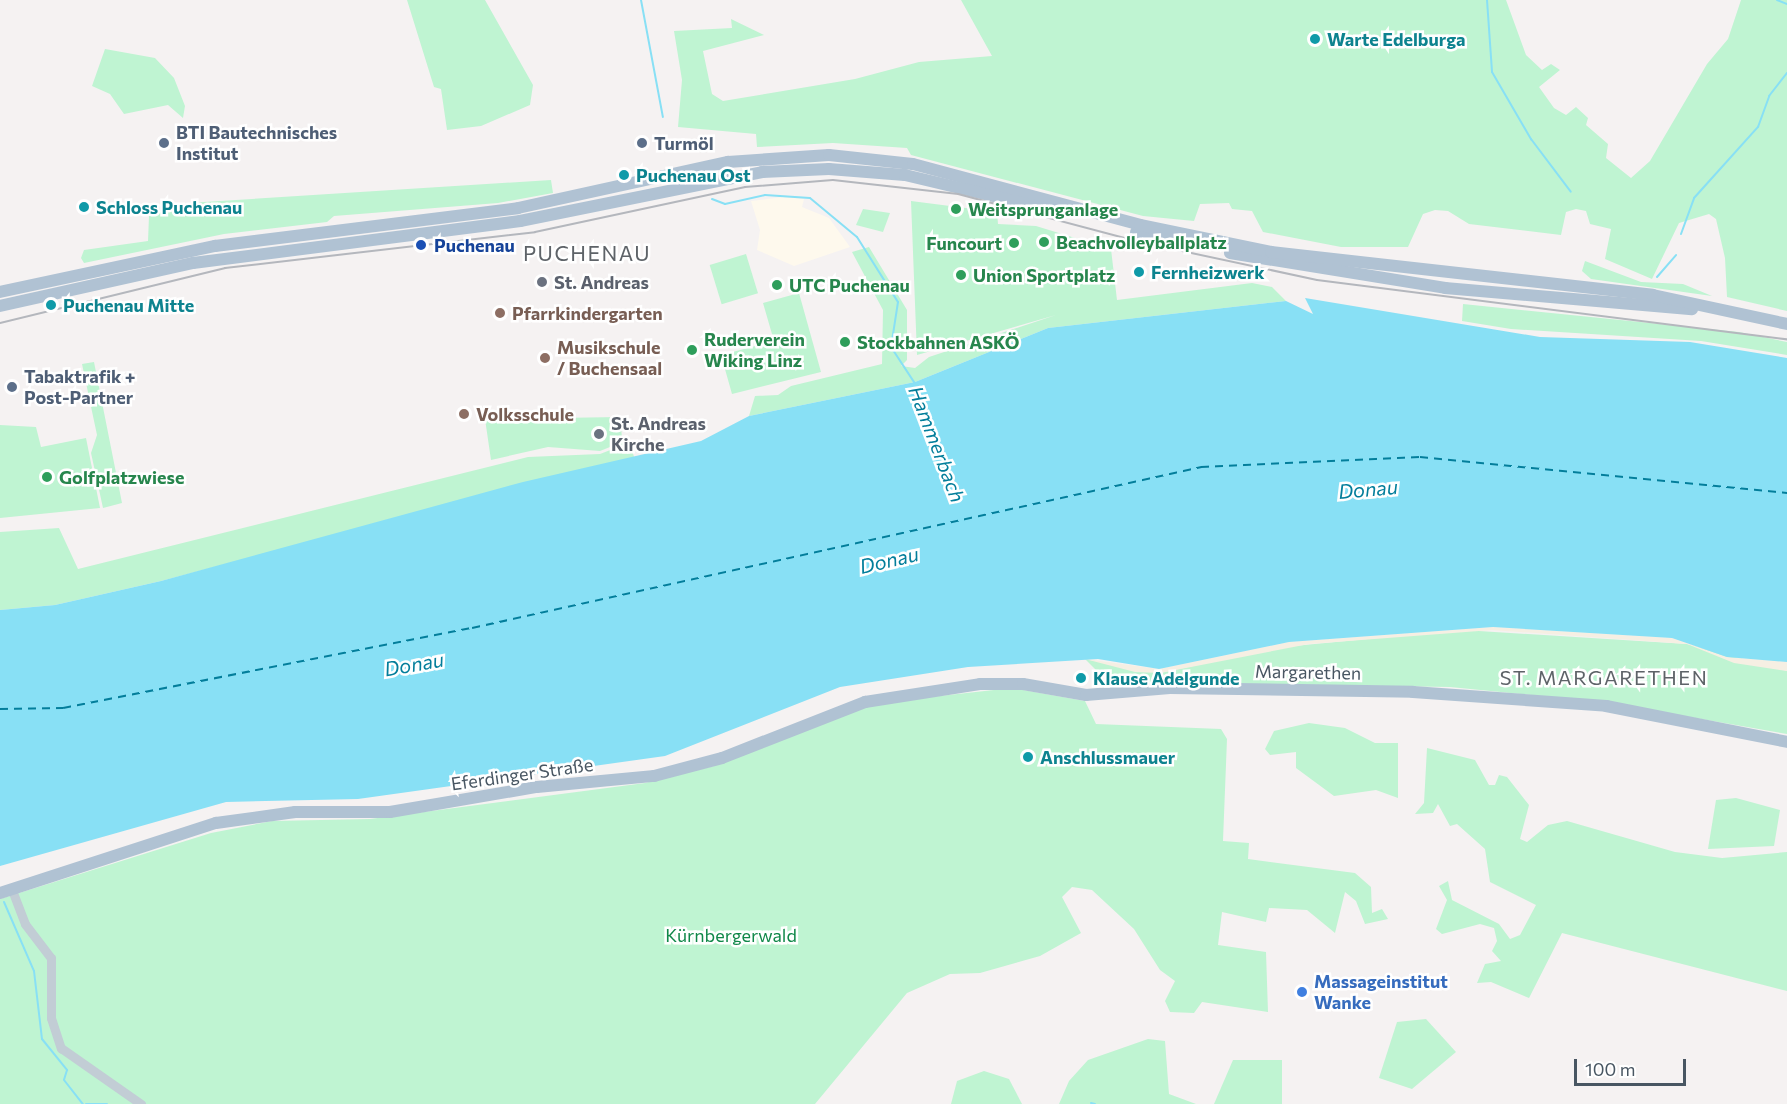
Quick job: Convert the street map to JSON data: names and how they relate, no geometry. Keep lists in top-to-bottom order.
{
  "streets": {
    "main road": ["Margarethen", "Eferdinger Straße"]
  },
  "crossings": [
    ["Margarethen", "Eferdinger Straße"]
  ],
  "districts": ["PUCHENAU", "ST. MARGARETHEN"],
  "water": ["Hammerbach", "Donau"],
  "parks": ["Kürnbergerwald"],
  "places": [
    "Warte Edelburga",
    "BTI Bautechnisches Institut",
    "Turmöl",
    "Puchenau Ost",
    "Schloss Puchenau",
    "Weitsprunganlage",
    "Beachvolleyballplatz",
    "Funcourt",
    "Puchenau",
    "Fernheizwerk",
    "Union Sportplatz",
    "St. Andreas",
    "UTC Puchenau",
    "Puchenau Mitte",
    "Pfarrkindergarten",
    "Stockbahnen ASKÖ",
    "Ruderverein Wiking Linz",
    "Musikschule / Buchensaal",
    "Tabaktrafik + Post-Partner",
    "Volksschule",
    "St. Andreas Kirche",
    "Golfplatzwiese",
    "Klause Adelgunde",
    "Anschlussmauer",
    "Massageinstitut Wanke"
  ],
  "scale_bar": "100 m"
}
